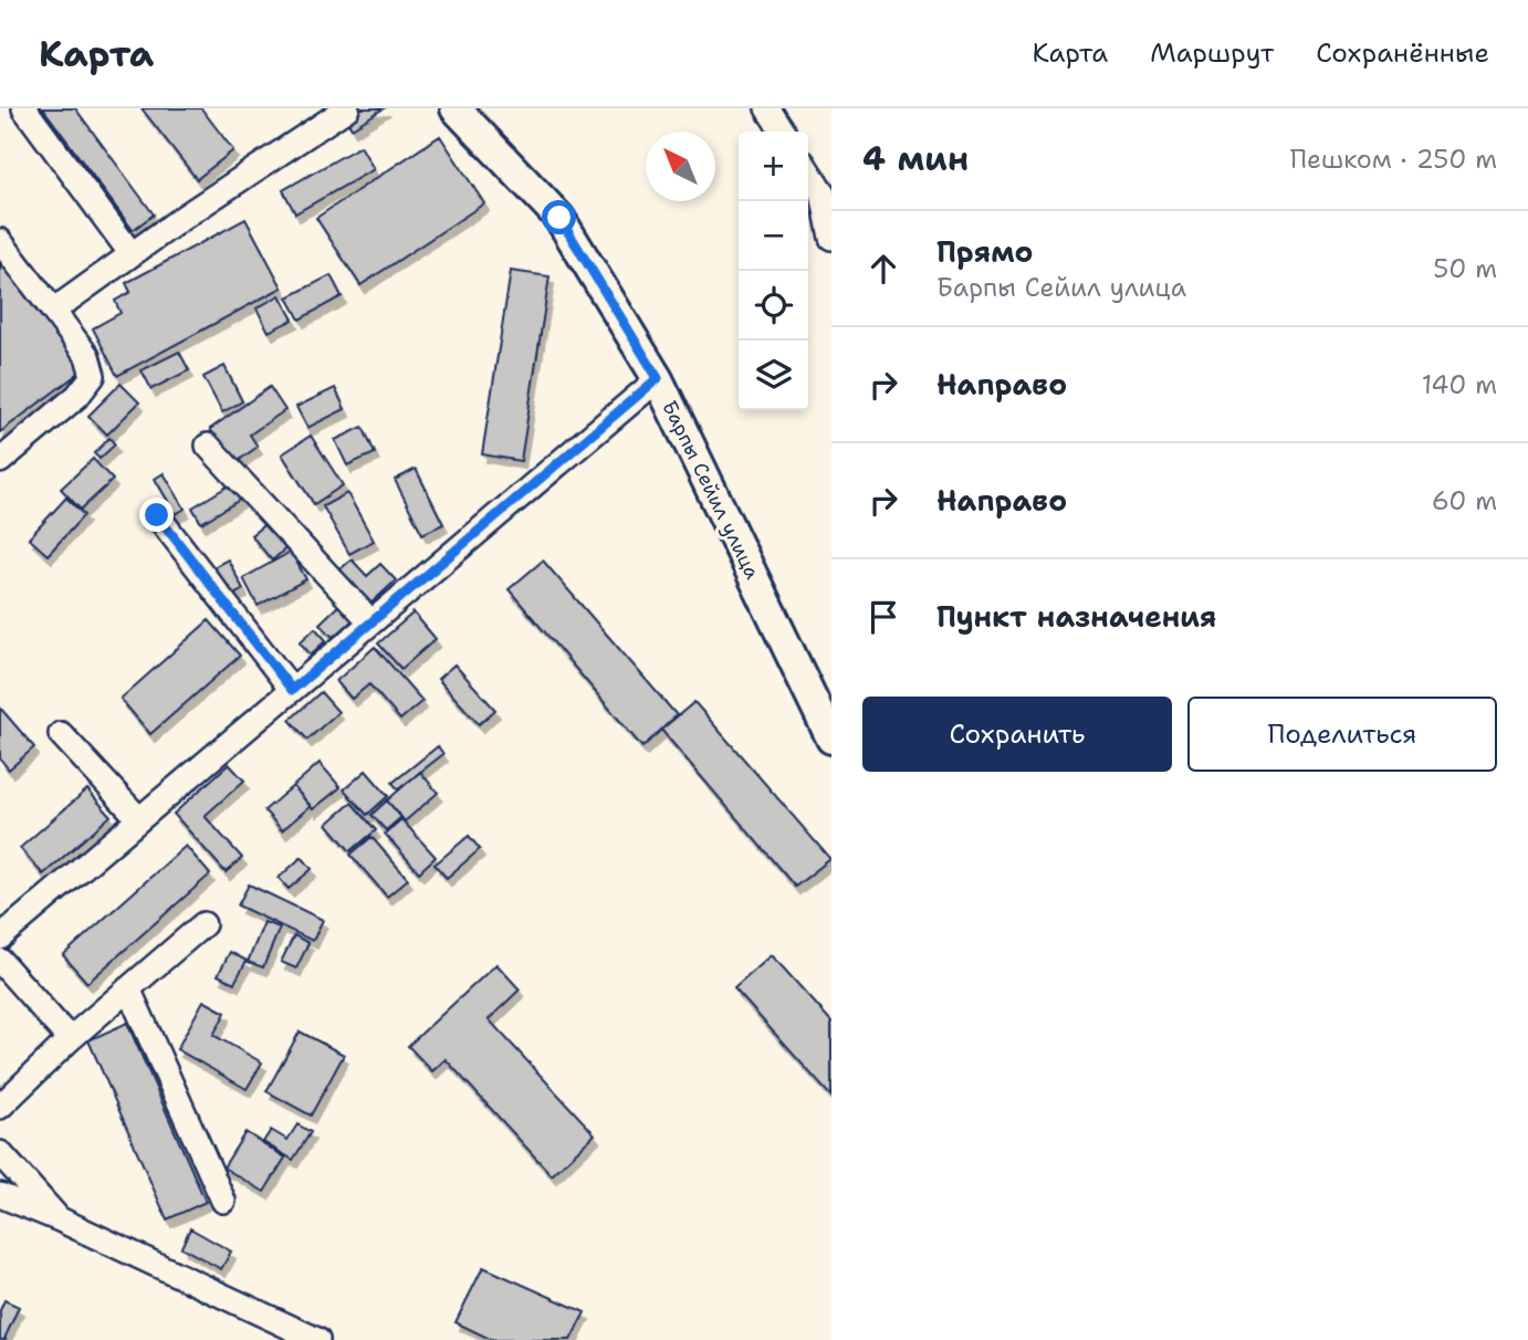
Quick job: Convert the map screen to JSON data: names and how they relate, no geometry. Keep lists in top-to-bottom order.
{
  "streets": {
    "main road": ["Барпы Сейил улица"]
  },
  "north": "top left",
  "page": {
    "header": "Карта",
    "nav": ["Карта", "Маршрут", "Сохранённые"],
    "heading": ["4 мин", "Пешком · 250 m"],
    "map_buttons": ["+", "−"],
    "list": [
      ["Прямо", "Барпы Сейил улица", "50 m"],
      ["Направо", "140 m"],
      ["Направо", "60 m"],
      "Пункт назначения"
    ],
    "buttons": ["Сохранить", "Поделиться"]
  }
}
